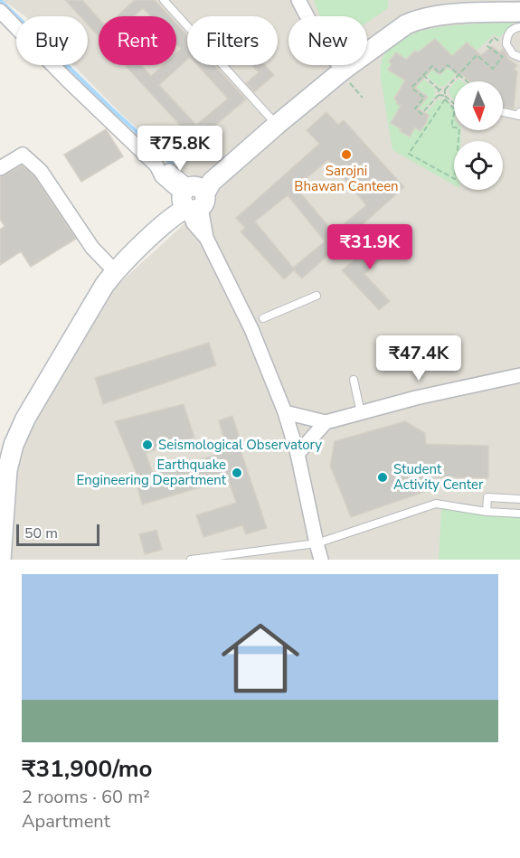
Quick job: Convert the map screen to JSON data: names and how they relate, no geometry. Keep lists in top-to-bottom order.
{
  "places": [
    "Sarojni Bhawan Canteen",
    "Seismological Observatory",
    "Earthquake Engineering Department",
    "Student Activity Center"
  ],
  "scale_bar": "50 m",
  "north": "bottom",
  "page": {
    "chip": [
      "Buy",
      "Rent",
      "Filters",
      "New"
    ],
    "price": ["₹75.8K", "₹31.9K", "₹47.4K"],
    "scale": "50 m",
    "list": [
      {
        "name": "₹31,900/mo",
        "note": "2 rooms · 60 m² · Apartment"
      }
    ]
  }
}
